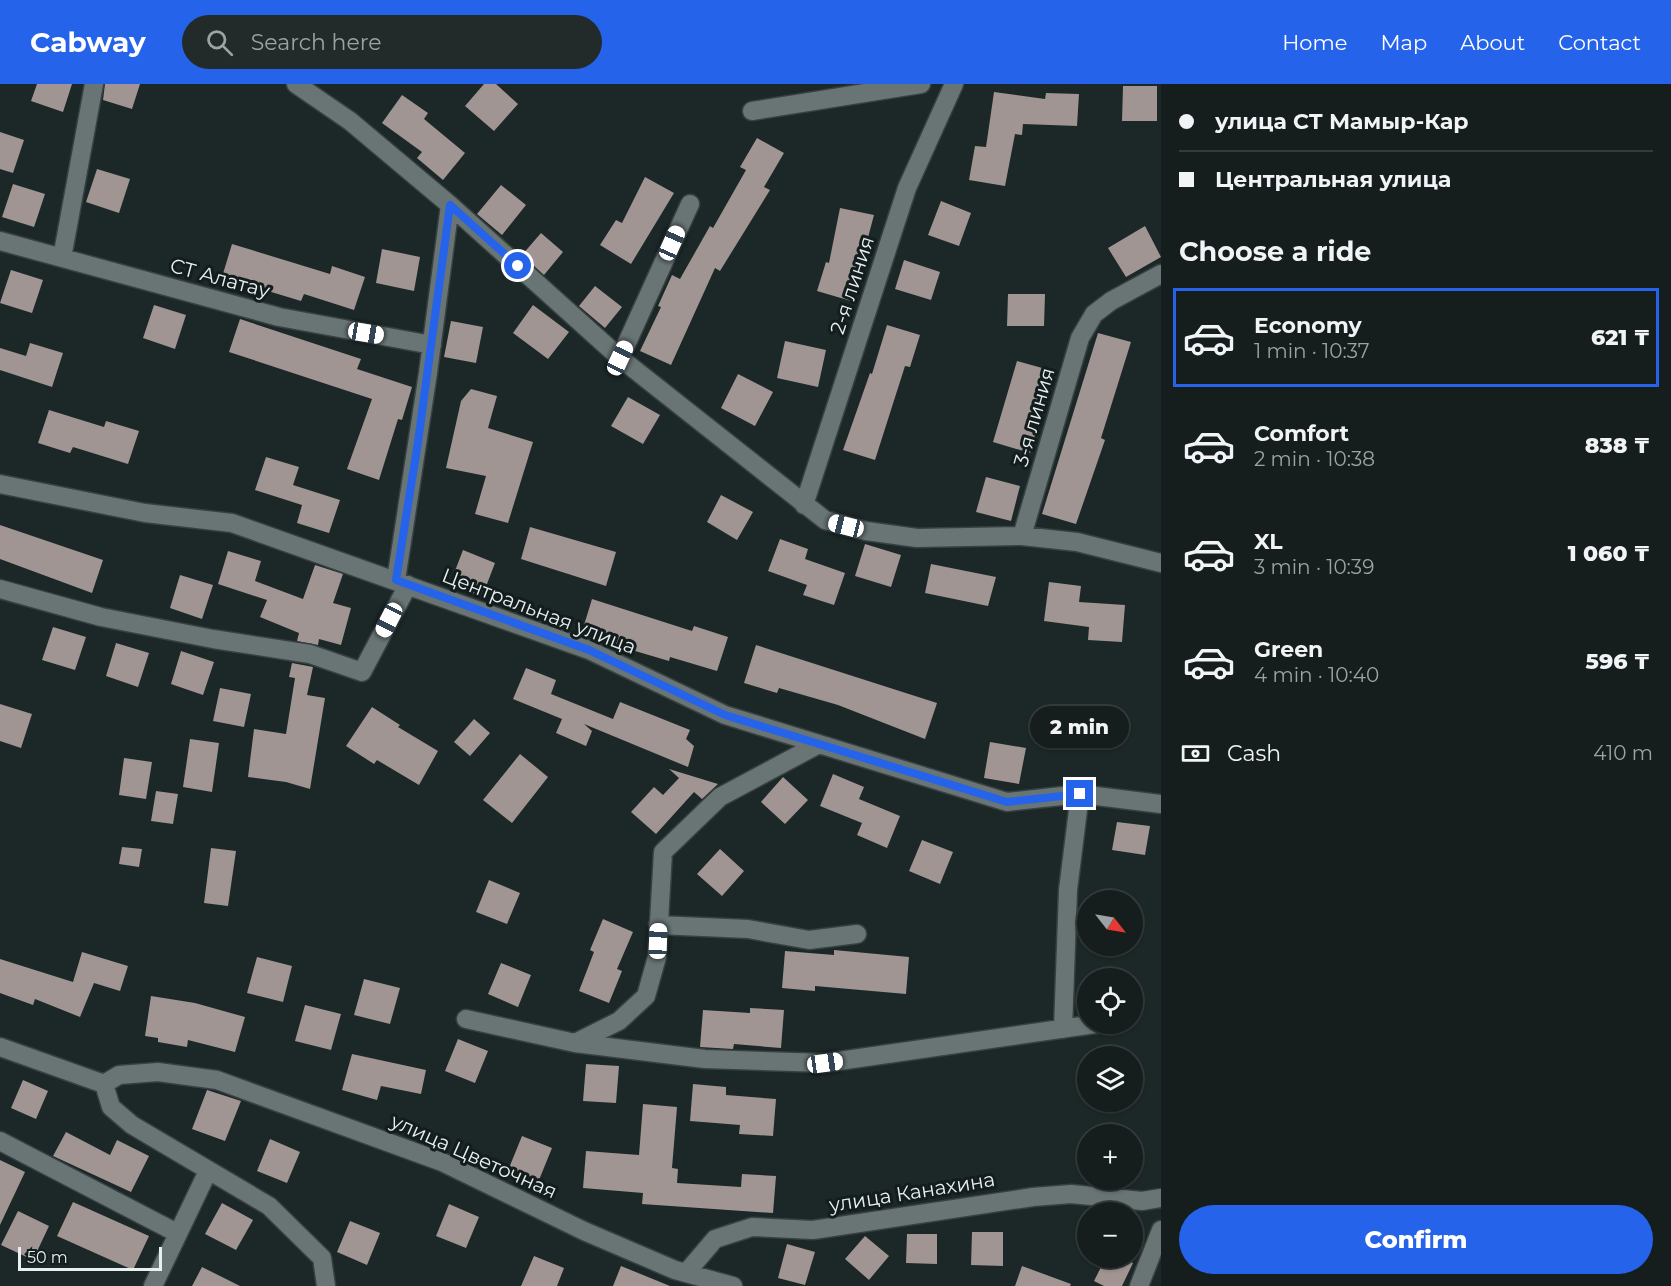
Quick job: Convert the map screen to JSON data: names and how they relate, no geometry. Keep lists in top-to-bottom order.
{
  "streets": {
    "street": [
      "СТ Алатау",
      "2-я линия",
      "3-я линия",
      "Центральная улица",
      "улица Цветочная",
      "улица Канахина"
    ]
  },
  "crossings": [
    ["улица Цветочная", "улица Канахина"]
  ],
  "scale_bar": "50 m",
  "north": "bottom right",
  "page": {
    "header": "Cabway",
    "search": "Search here",
    "nav": [
      "Home",
      "Map",
      "About",
      "Contact"
    ],
    "banner": ["улица СТ Мамыр-Кар", "Центральная улица"],
    "heading": "Choose a ride",
    "list": [
      {
        "name": "Economy",
        "note": "1 min · 10:37",
        "value": "621 ₸"
      },
      {
        "name": "Comfort",
        "note": "2 min · 10:38",
        "value": "838 ₸"
      },
      {
        "name": "XL",
        "note": "3 min · 10:39",
        "value": "1 060 ₸"
      },
      {
        "name": "Green",
        "note": "4 min · 10:40",
        "value": "596 ₸"
      }
    ],
    "bubble": "2 min",
    "pay": ["Cash", "410 m"],
    "map_buttons": ["+", "−"],
    "buttons": "Confirm",
    "scale": "50 m"
  }
}
